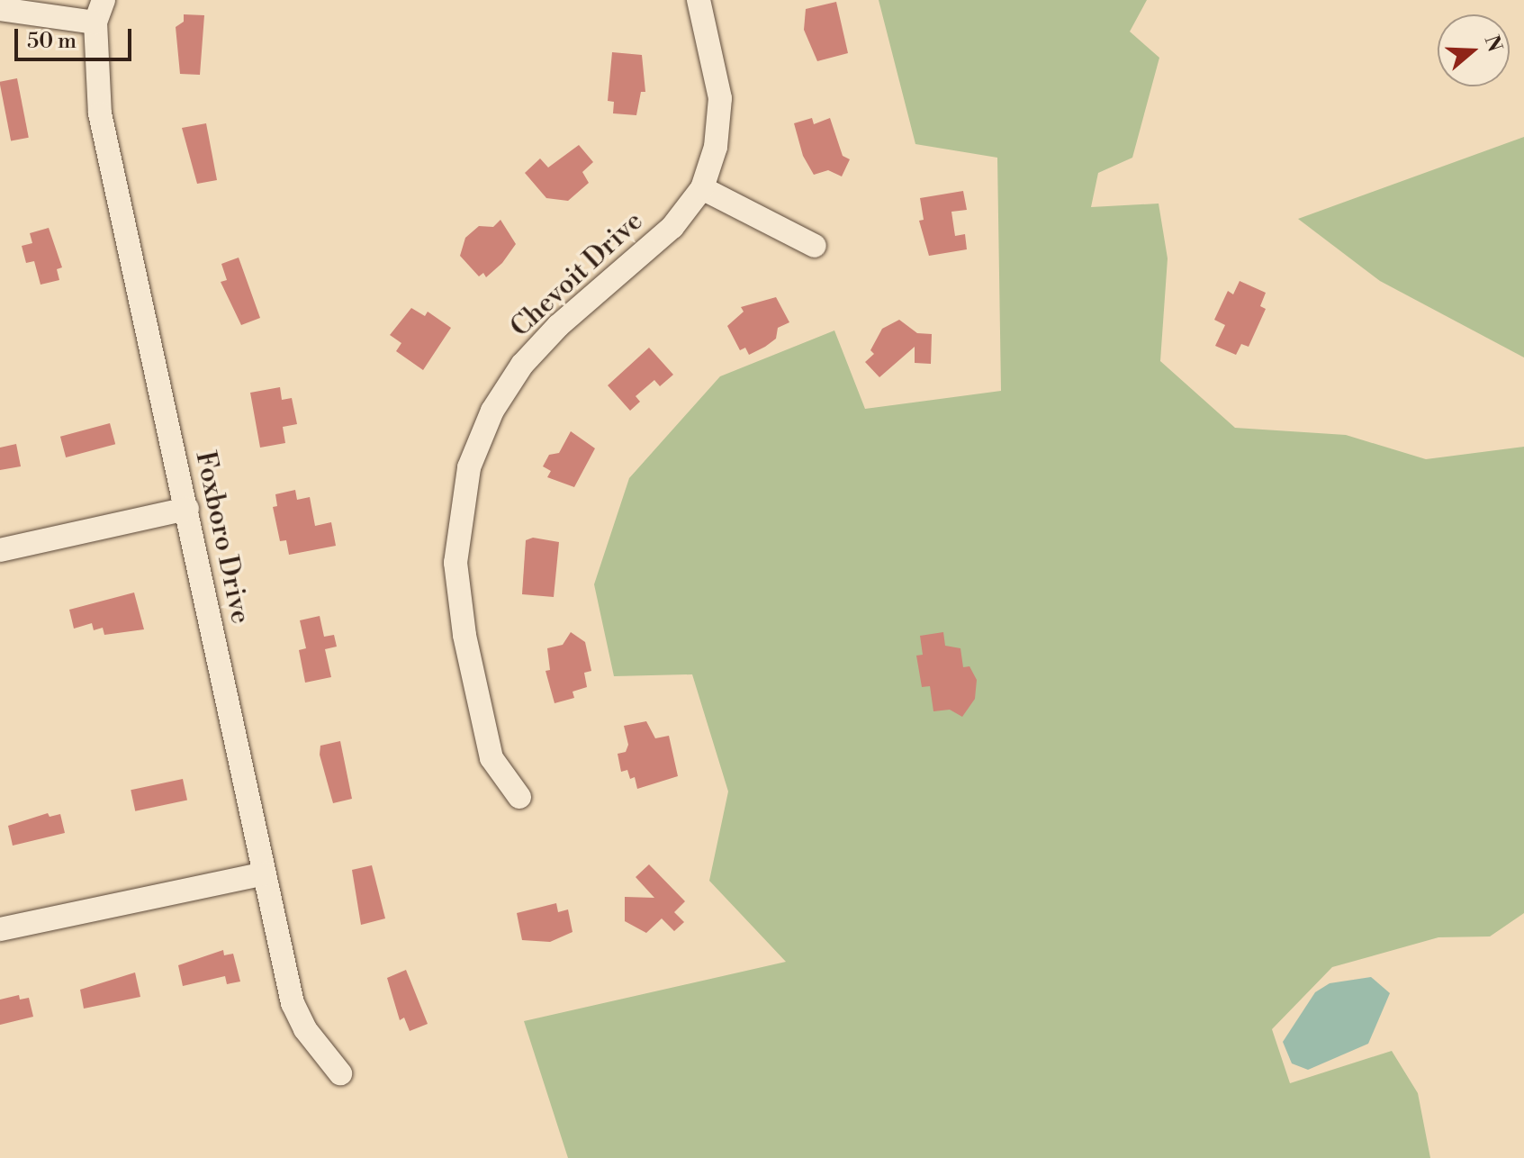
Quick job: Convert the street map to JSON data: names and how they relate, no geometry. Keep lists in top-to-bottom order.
{
  "streets": {
    "street": ["Chevoit Drive", "Foxboro Drive"]
  },
  "scale_bar": "50 m",
  "north": "right"
}
